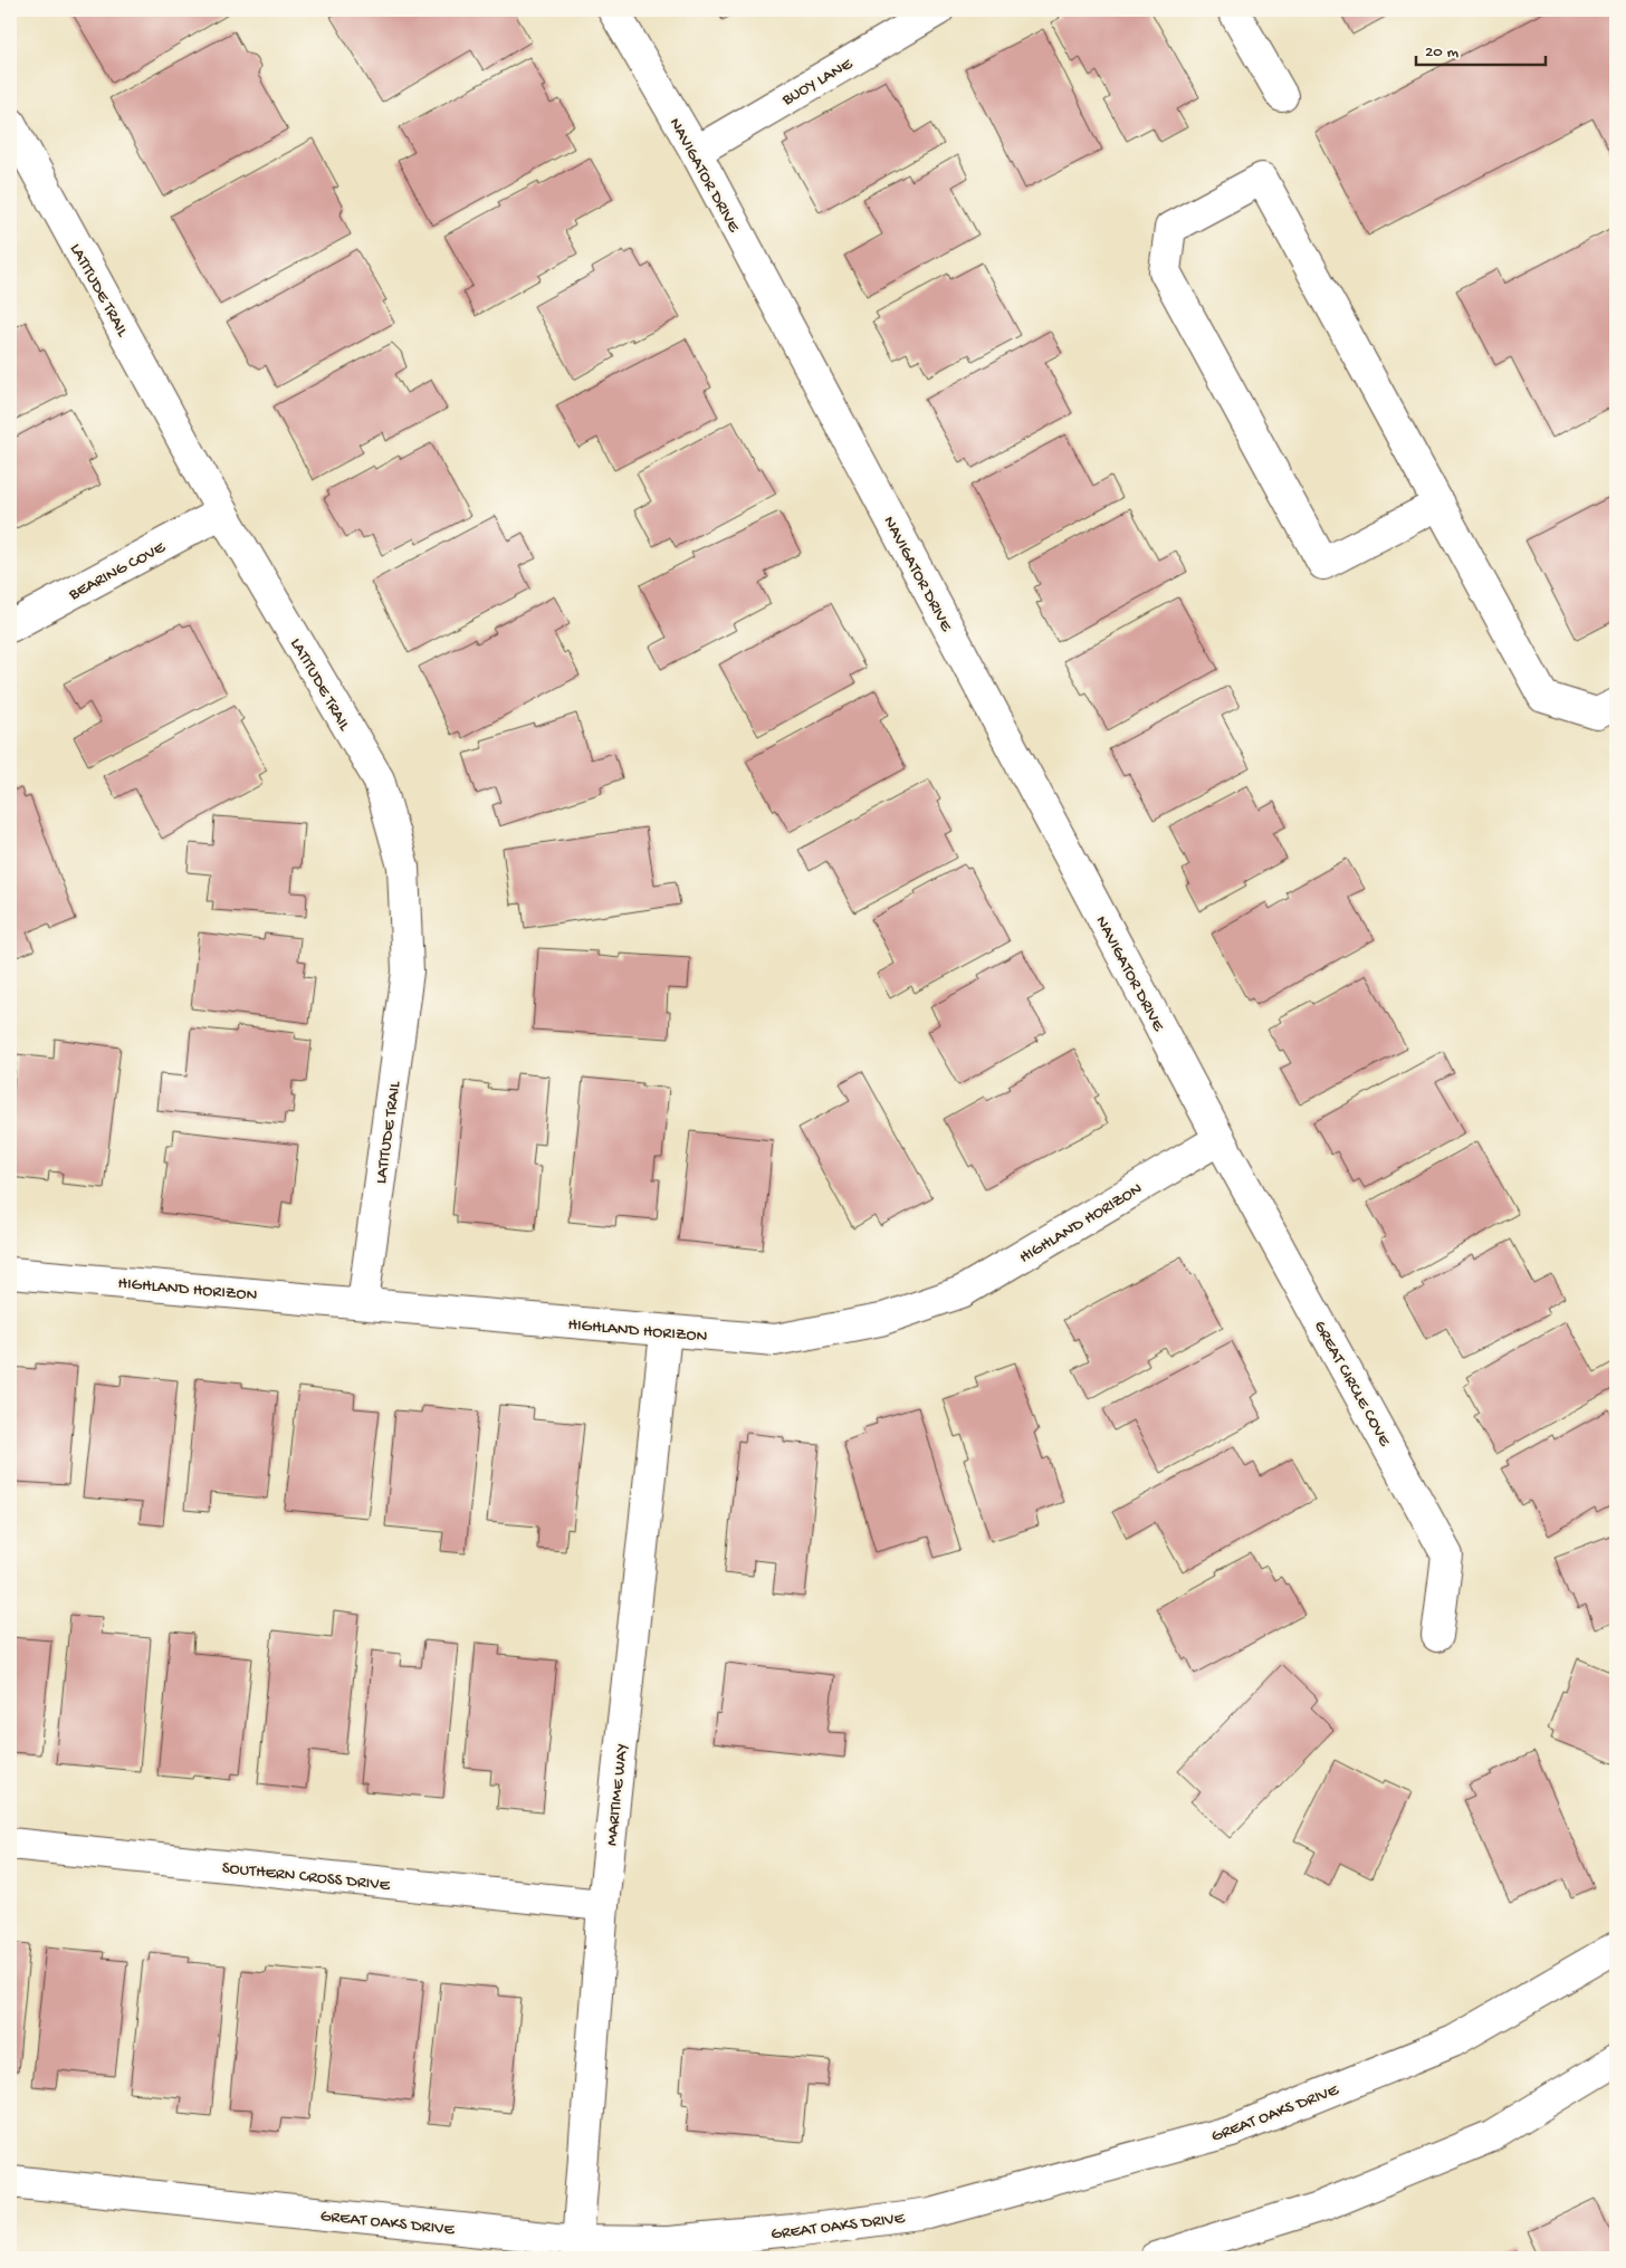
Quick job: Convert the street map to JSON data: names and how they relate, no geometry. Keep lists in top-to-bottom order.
{
  "streets": {
    "street": [
      "BUOY LANE",
      "NAVIGATOR DRIVE",
      "LATITUDE TRAIL",
      "BEARING COVE",
      "HIGHLAND HORIZON",
      "GREAT CIRCLE COVE",
      "MARITIME WAY",
      "SOUTHERN CROSS DRIVE",
      "GREAT OAKS DRIVE"
    ]
  },
  "crossings": [
    ["BUOY LANE", "NAVIGATOR DRIVE"],
    ["NAVIGATOR DRIVE", "HIGHLAND HORIZON"],
    ["NAVIGATOR DRIVE", "GREAT CIRCLE COVE"],
    ["LATITUDE TRAIL", "BEARING COVE"],
    ["LATITUDE TRAIL", "HIGHLAND HORIZON"],
    ["HIGHLAND HORIZON", "GREAT CIRCLE COVE"],
    ["HIGHLAND HORIZON", "MARITIME WAY"],
    ["MARITIME WAY", "SOUTHERN CROSS DRIVE"],
    ["MARITIME WAY", "GREAT OAKS DRIVE"]
  ],
  "scale_bar": "20 m"
}
